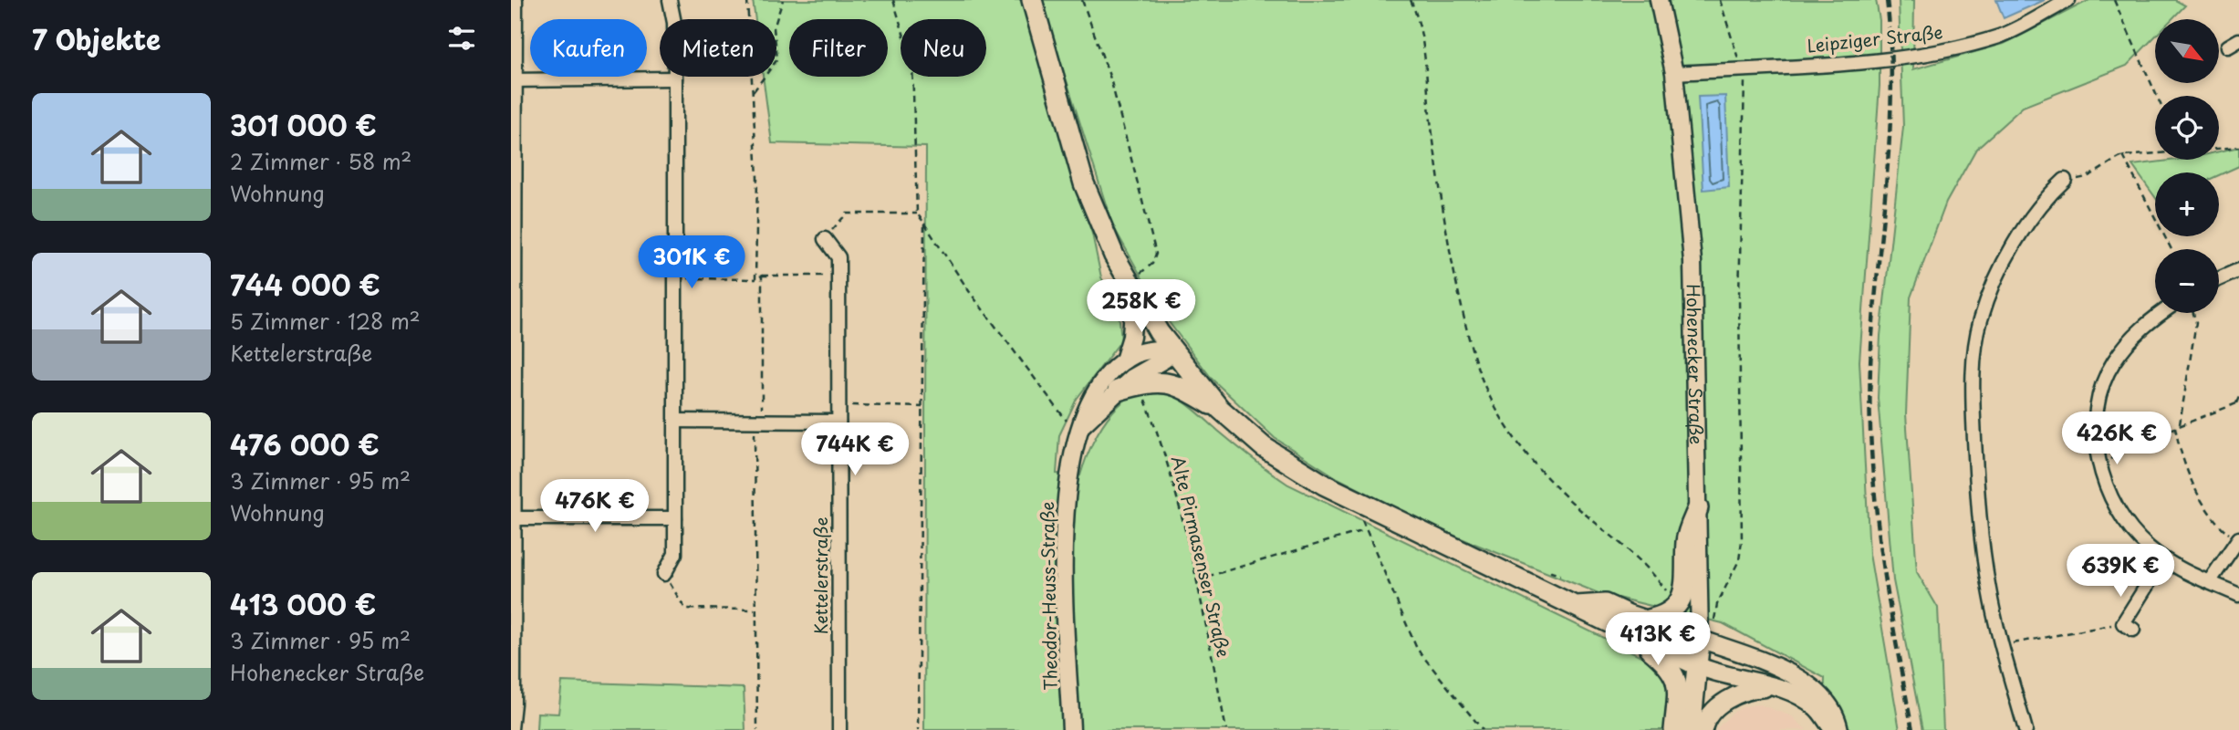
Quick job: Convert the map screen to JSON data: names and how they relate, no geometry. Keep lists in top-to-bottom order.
{
  "streets": {
    "main road": ["Hohenecker Straße"],
    "street": ["Leipziger Straße", "Kettelerstraße", "Theodor-Heuss-Straße"],
    "path": ["Alte Pirmasenser Straße"]
  },
  "crossings": [
    ["Leipziger Straße", "Hohenecker Straße"]
  ],
  "north": "bottom right",
  "page": {
    "heading": "7 Objekte",
    "map_buttons": ["+", "−"],
    "chip": [
      "Kaufen",
      "Mieten",
      "Filter",
      "Neu"
    ],
    "list": [
      {
        "name": "301 000 €",
        "note": "2 Zimmer · 58 m² · Wohnung"
      },
      {
        "name": "744 000 €",
        "note": "5 Zimmer · 128 m² · Kettelerstraße"
      },
      {
        "name": "476 000 €",
        "note": "3 Zimmer · 95 m² · Wohnung"
      },
      {
        "name": "413 000 €",
        "note": "3 Zimmer · 95 m² · Hohenecker Straße"
      }
    ],
    "price": [
      "301K €",
      "258K €",
      "426K €",
      "744K €",
      "476K €",
      "639K €",
      "413K €"
    ]
  }
}
